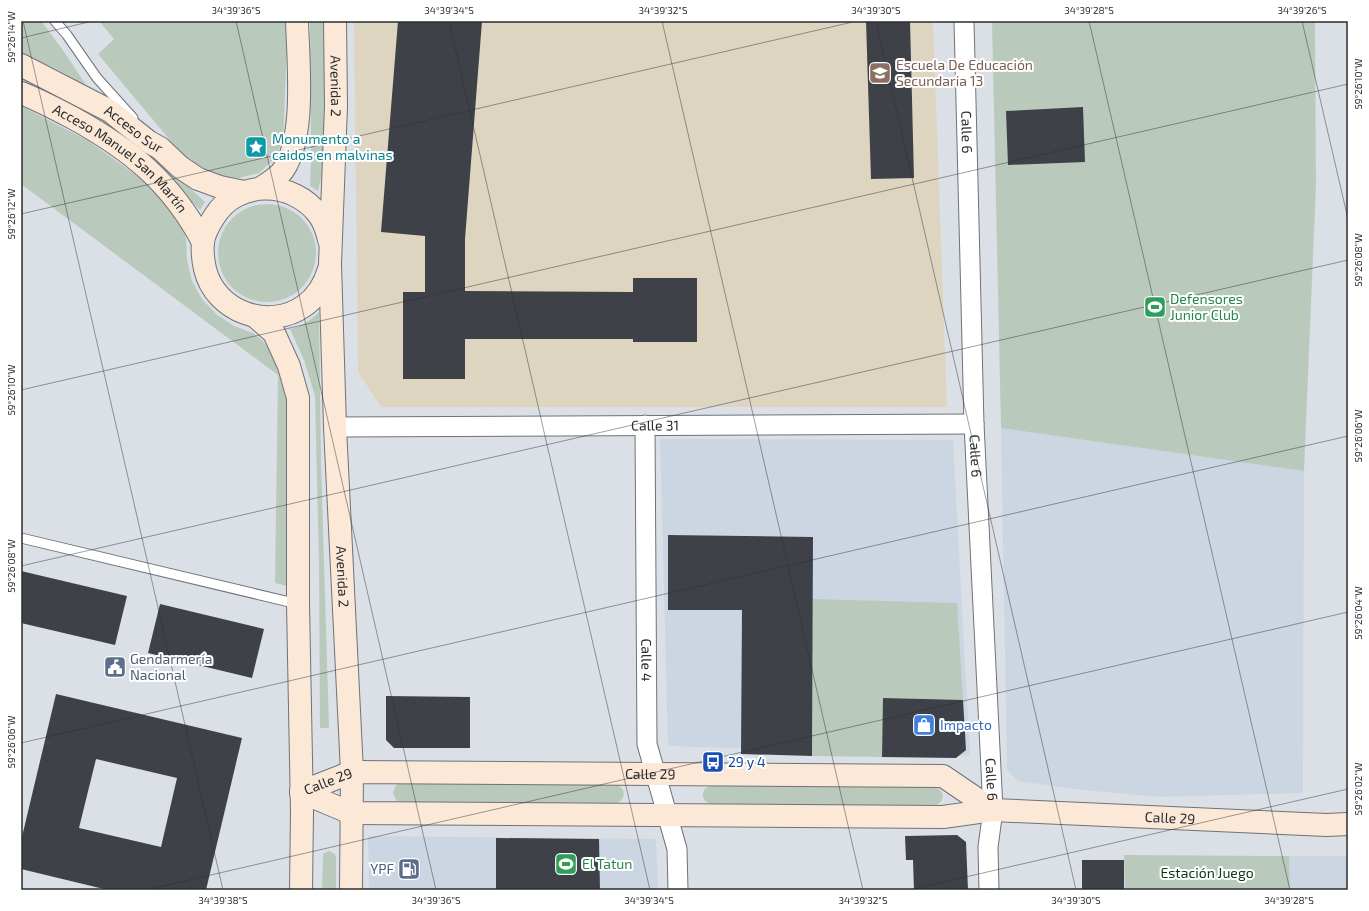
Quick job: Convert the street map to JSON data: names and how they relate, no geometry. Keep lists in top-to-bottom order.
{
  "streets": {
    "main road": [
      "Avenida 2",
      "Acceso Sur",
      "Acceso Manuel San Martín",
      "Calle 29"
    ],
    "street": ["Calle 6", "Calle 31", "Calle 4"]
  },
  "crossings": [
    ["Avenida 2", "Acceso Sur"],
    ["Avenida 2", "Acceso Manuel San Martín"],
    ["Avenida 2", "Calle 31"],
    ["Avenida 2", "Calle 29"],
    ["Acceso Sur", "Acceso Manuel San Martín"],
    ["Calle 6", "Calle 31"],
    ["Calle 6", "Calle 29"],
    ["Calle 31", "Calle 4"],
    ["Calle 4", "Calle 29"]
  ],
  "parks": ["Estación Juego"],
  "places": {
    "school or university": ["Escuela De Educación Secundaria 13"],
    "place": ["Monumento a caidos en malvinas"],
    "sports": ["Defensores Junior Club", "El Tatun"],
    "public building": ["Gendarmería Nacional"],
    "shop": ["Impacto"],
    "bus stop": ["29 y 4"],
    "fuel station": ["YPF"]
  },
  "coordinates": [
    "34°39'36\"S",
    "34°39'34\"S",
    "34°39'32\"S",
    "34°39'30\"S",
    "34°39'28\"S",
    "34°39'26\"S",
    "59°26'14\"W",
    "59°26'10\"W",
    "59°26'12\"W",
    "59°26'08\"W",
    "59°26'06\"W",
    "59°26'04\"W",
    "59°26'02\"W",
    "34°39'38\"S"
  ]
}
